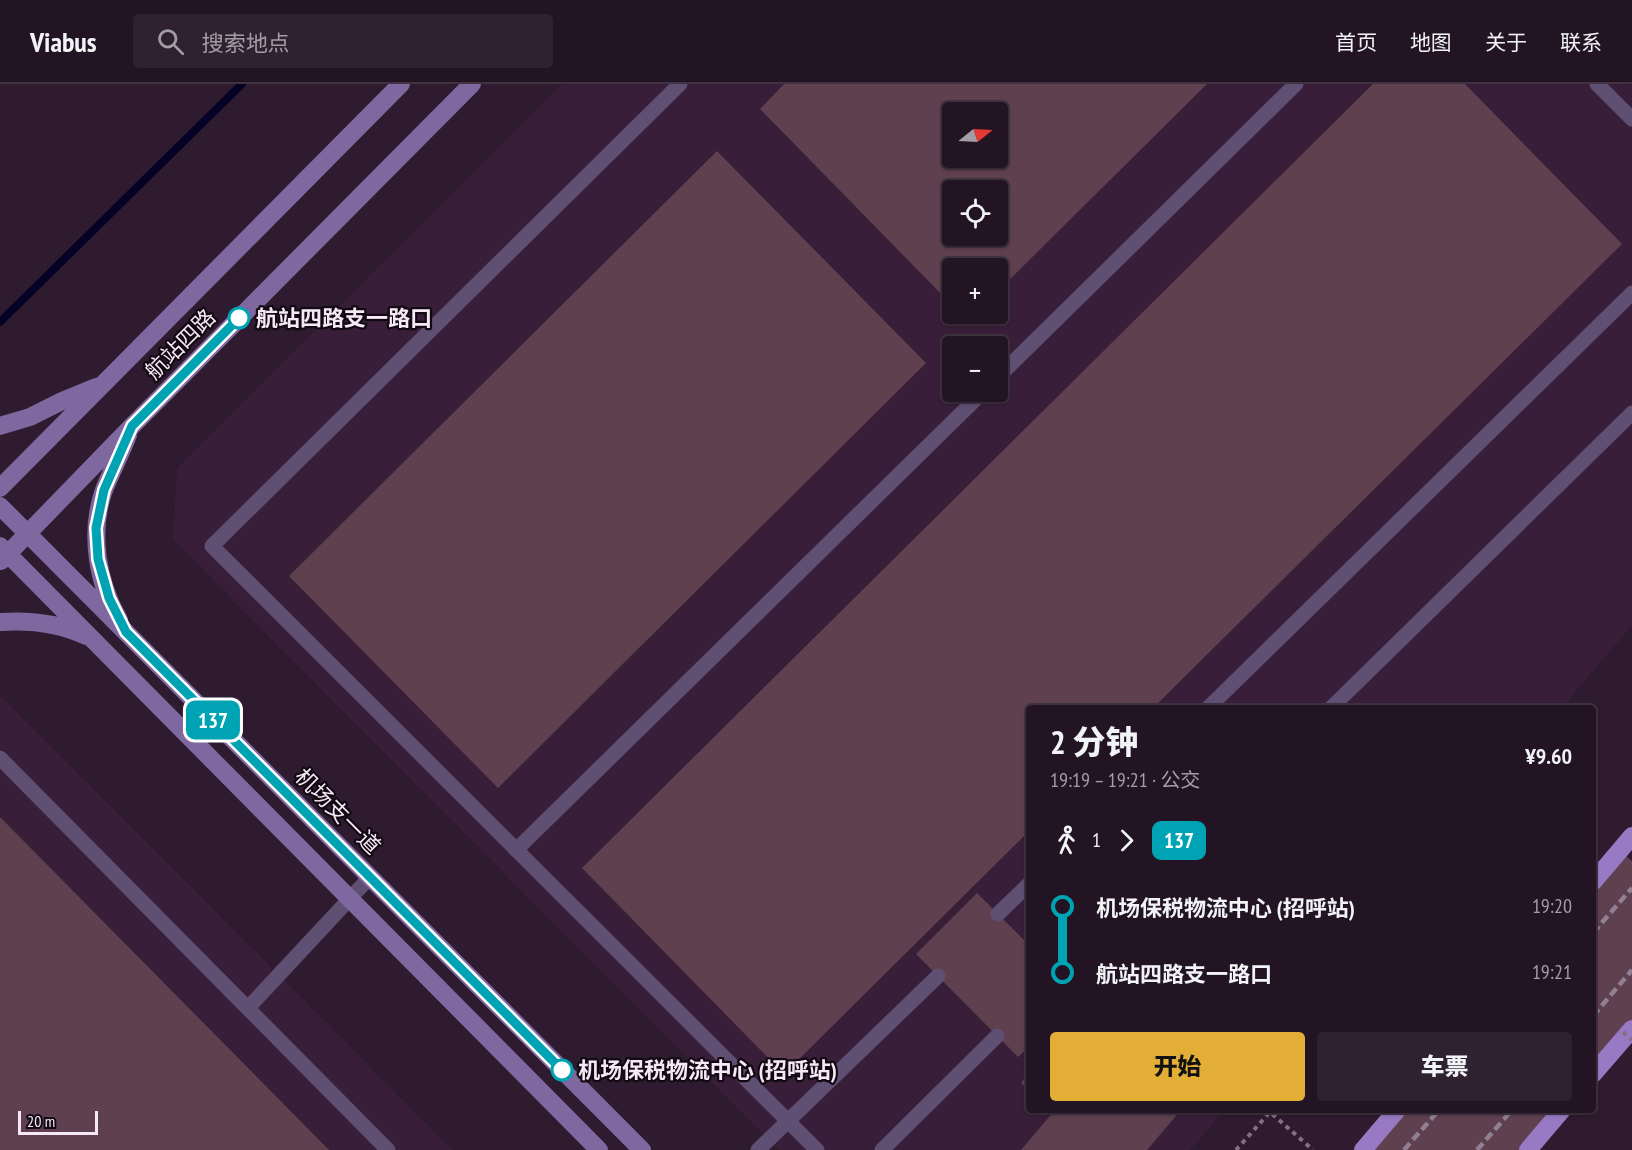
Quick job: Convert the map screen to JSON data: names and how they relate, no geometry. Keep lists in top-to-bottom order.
{
  "streets": {
    "street": ["航站四路", "机场支一道"]
  },
  "crossings": [
    ["航站四路", "机场支一道"]
  ],
  "places": ["航站四路支一路口", "机场保税物流中心 (招呼站)"],
  "lines": ["bus line 137"],
  "scale_bar": "20 m",
  "north": "right",
  "page": {
    "header": "Viabus",
    "search": "搜索地点",
    "nav": [
      "首页",
      "地图",
      "关于",
      "联系"
    ],
    "on_map": "137",
    "map_buttons": ["+", "−"],
    "heading": ["2 分钟", "19:19 – 19:21 · 公交", "¥9.60"],
    "legs": ["1", "137"],
    "list": [
      {
        "name": "机场保税物流中心 (招呼站)",
        "value": "19:20"
      },
      {
        "name": "航站四路支一路口",
        "value": "19:21"
      }
    ],
    "buttons": ["开始", "车票"],
    "scale": "20 m"
  }
}
